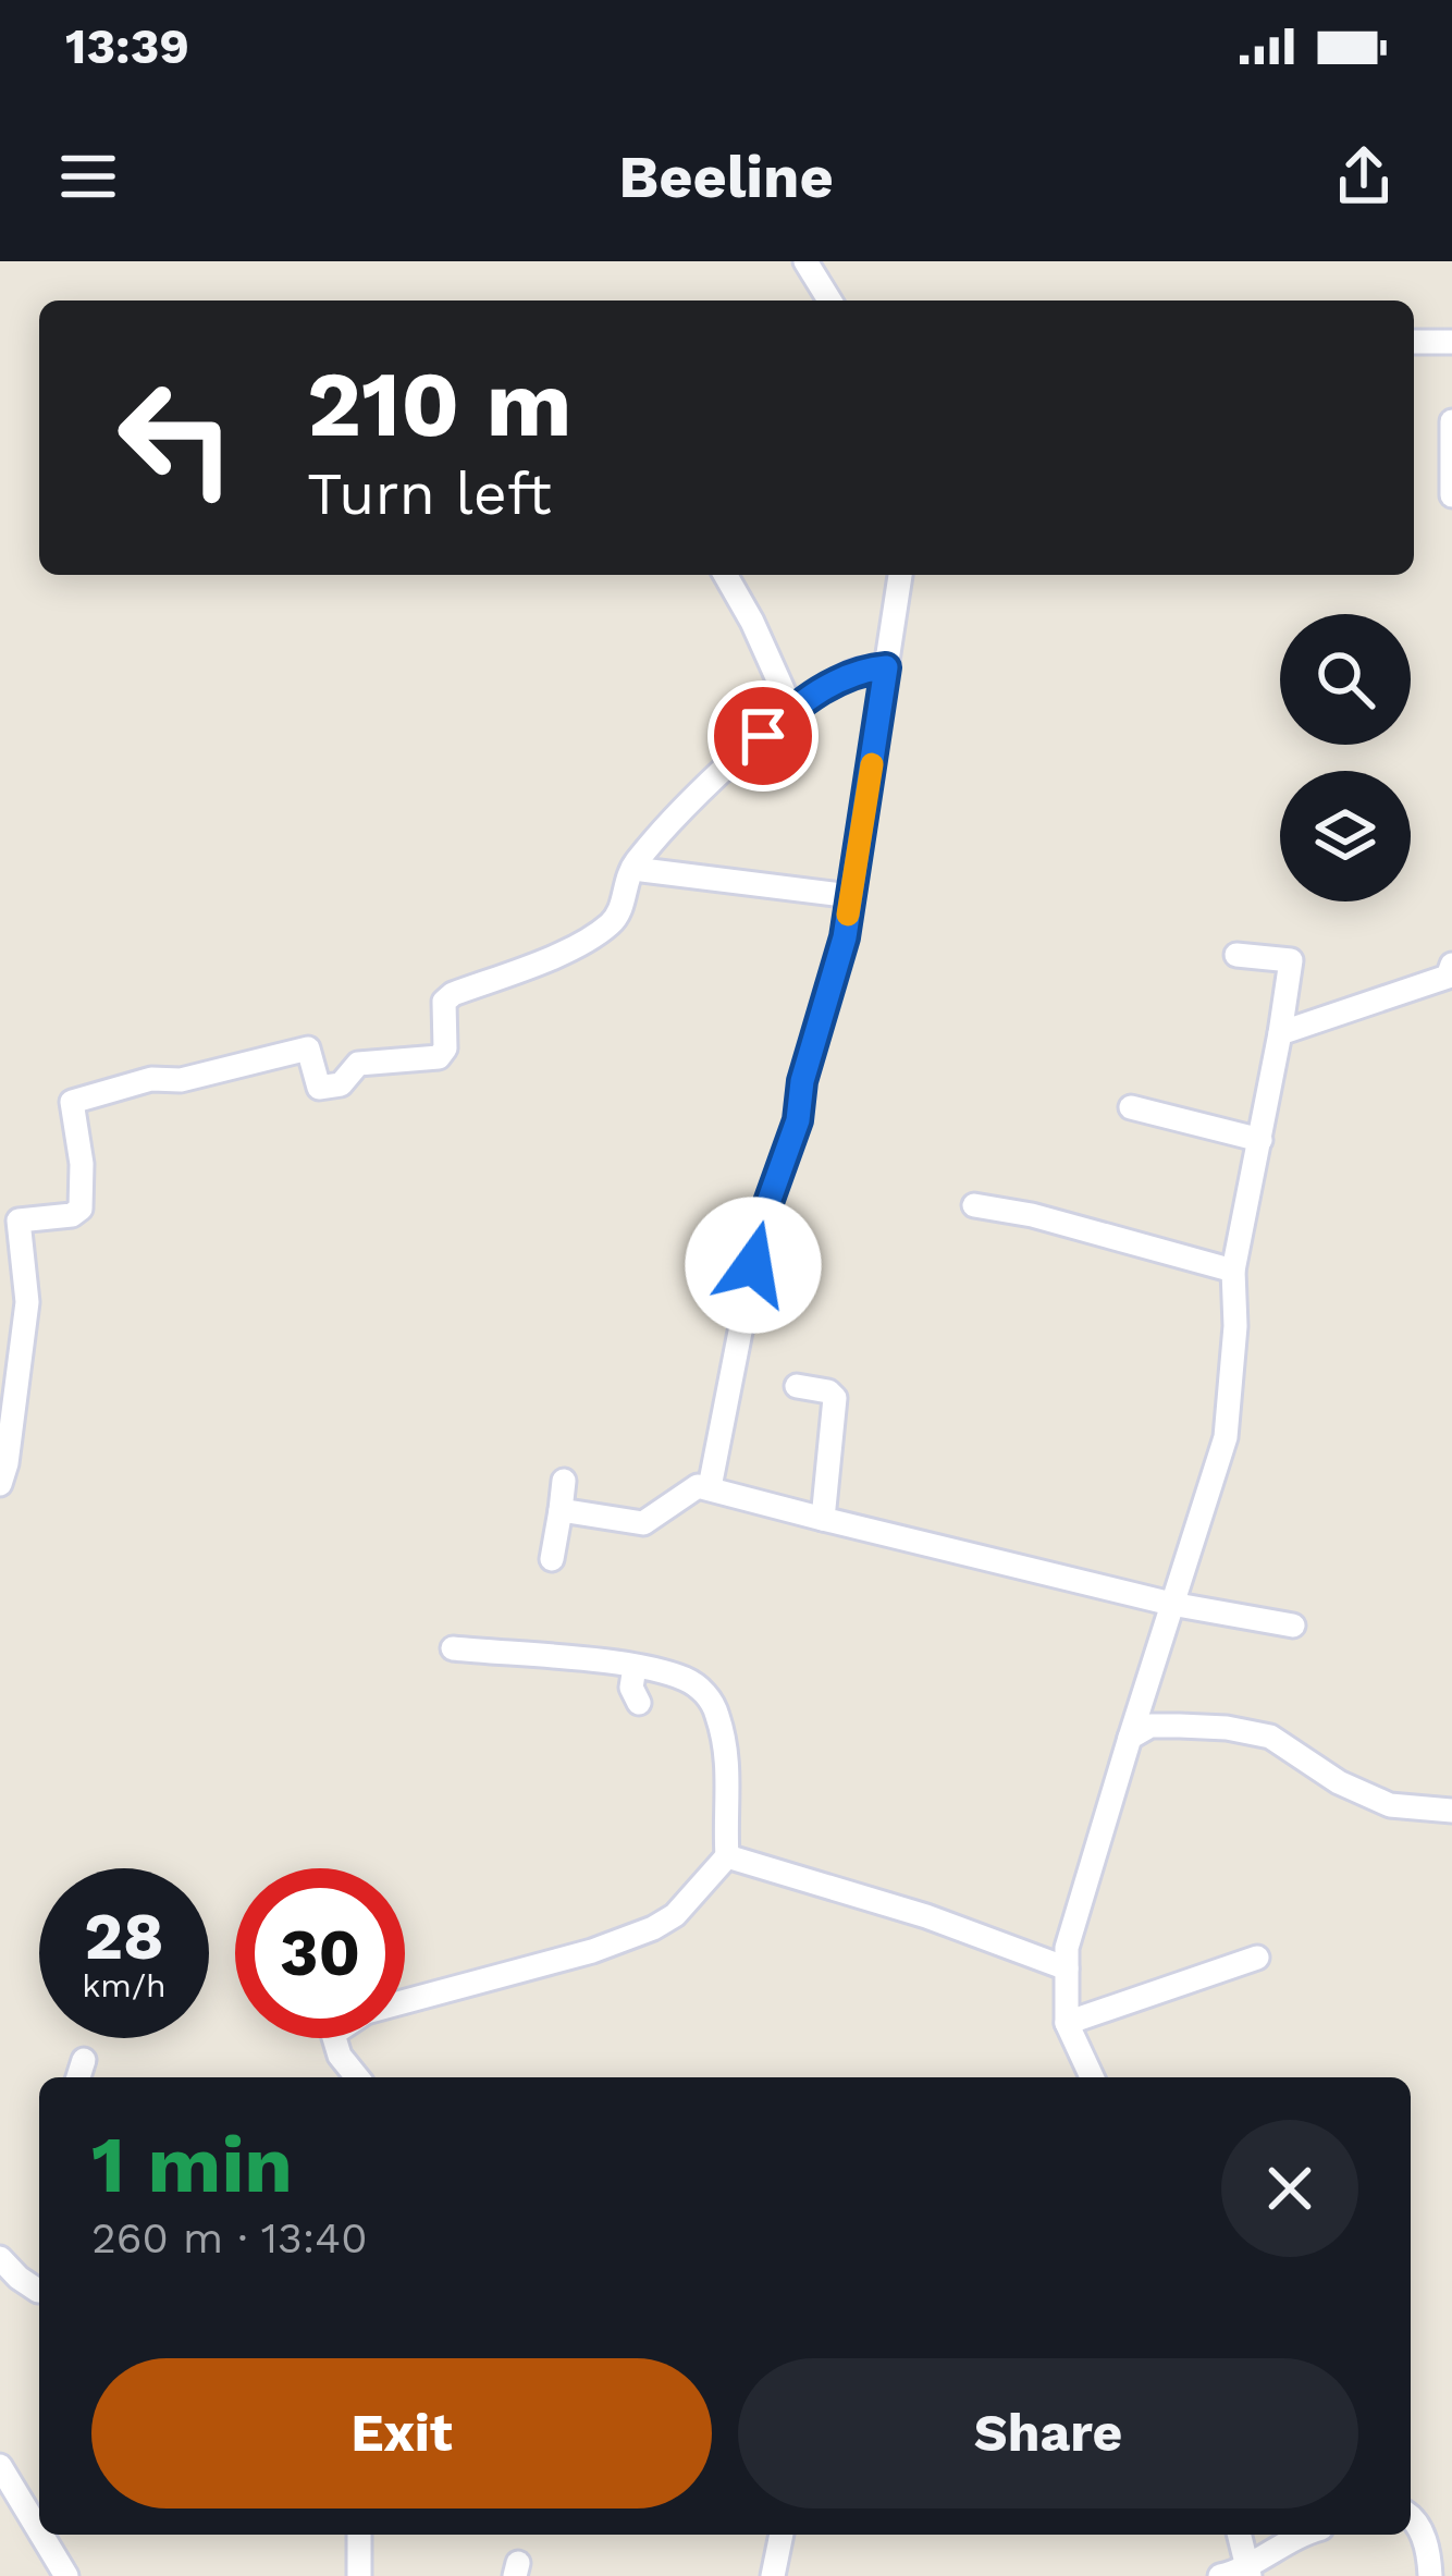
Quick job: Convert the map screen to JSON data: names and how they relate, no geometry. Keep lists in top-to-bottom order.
{
  "page": {
    "status": "13:39",
    "header": "Beeline",
    "turn": ["210 m", "Turn left"],
    "speed": "28 km/h",
    "limit": "30",
    "heading": ["1 min", "260 m · 13:40"],
    "buttons": ["Exit", "Share"]
  }
}
